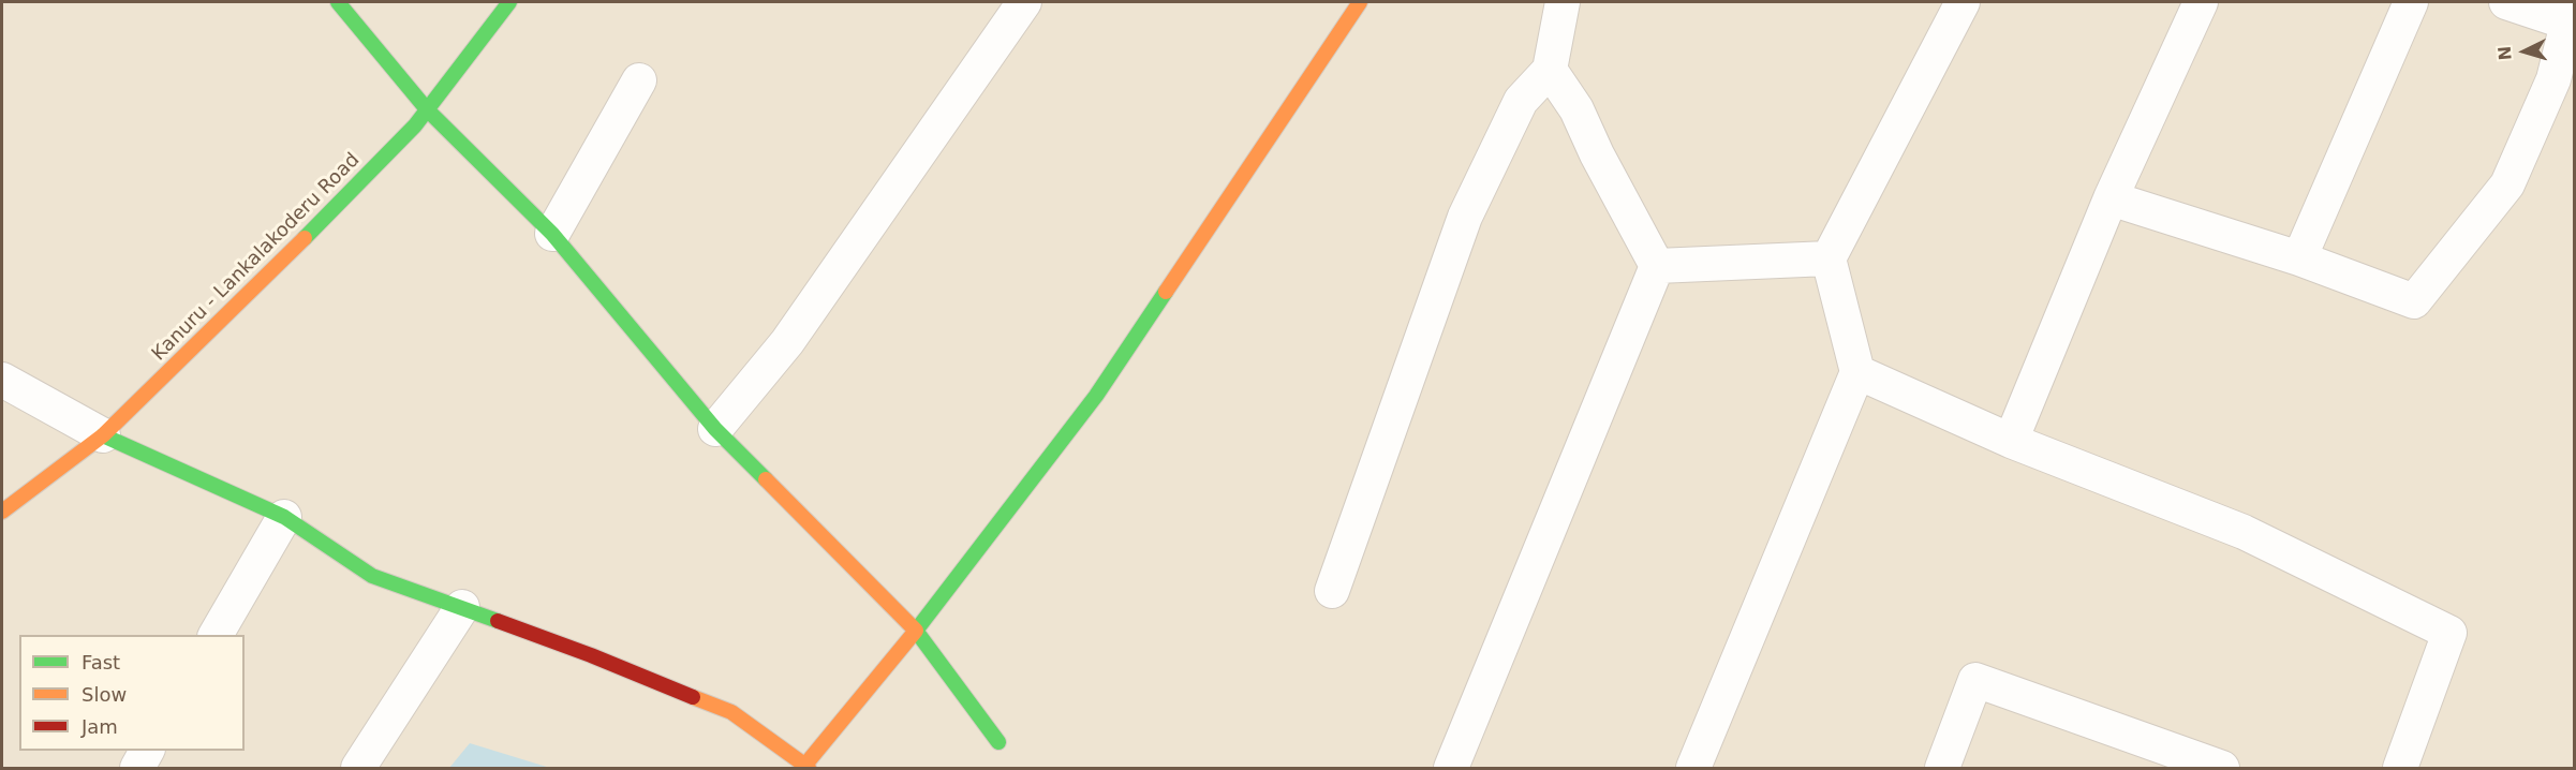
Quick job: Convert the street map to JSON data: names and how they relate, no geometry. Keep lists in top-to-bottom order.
{
  "streets": {
    "street": ["Kanuru - Lankalakoderu Road"]
  },
  "legend": ["Fast", "Slow", "Jam"],
  "north": "left"
}
